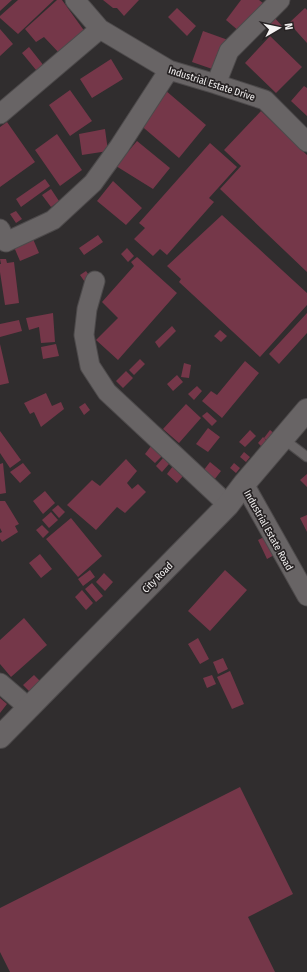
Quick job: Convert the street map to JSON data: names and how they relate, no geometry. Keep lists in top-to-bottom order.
{
  "streets": {
    "main road": ["City Road"],
    "street": ["Industrial Estate Drive", "Industrial Estate Road"]
  },
  "crossings": [
    ["Industrial Estate Road", "City Road"]
  ],
  "north": "right"
}
